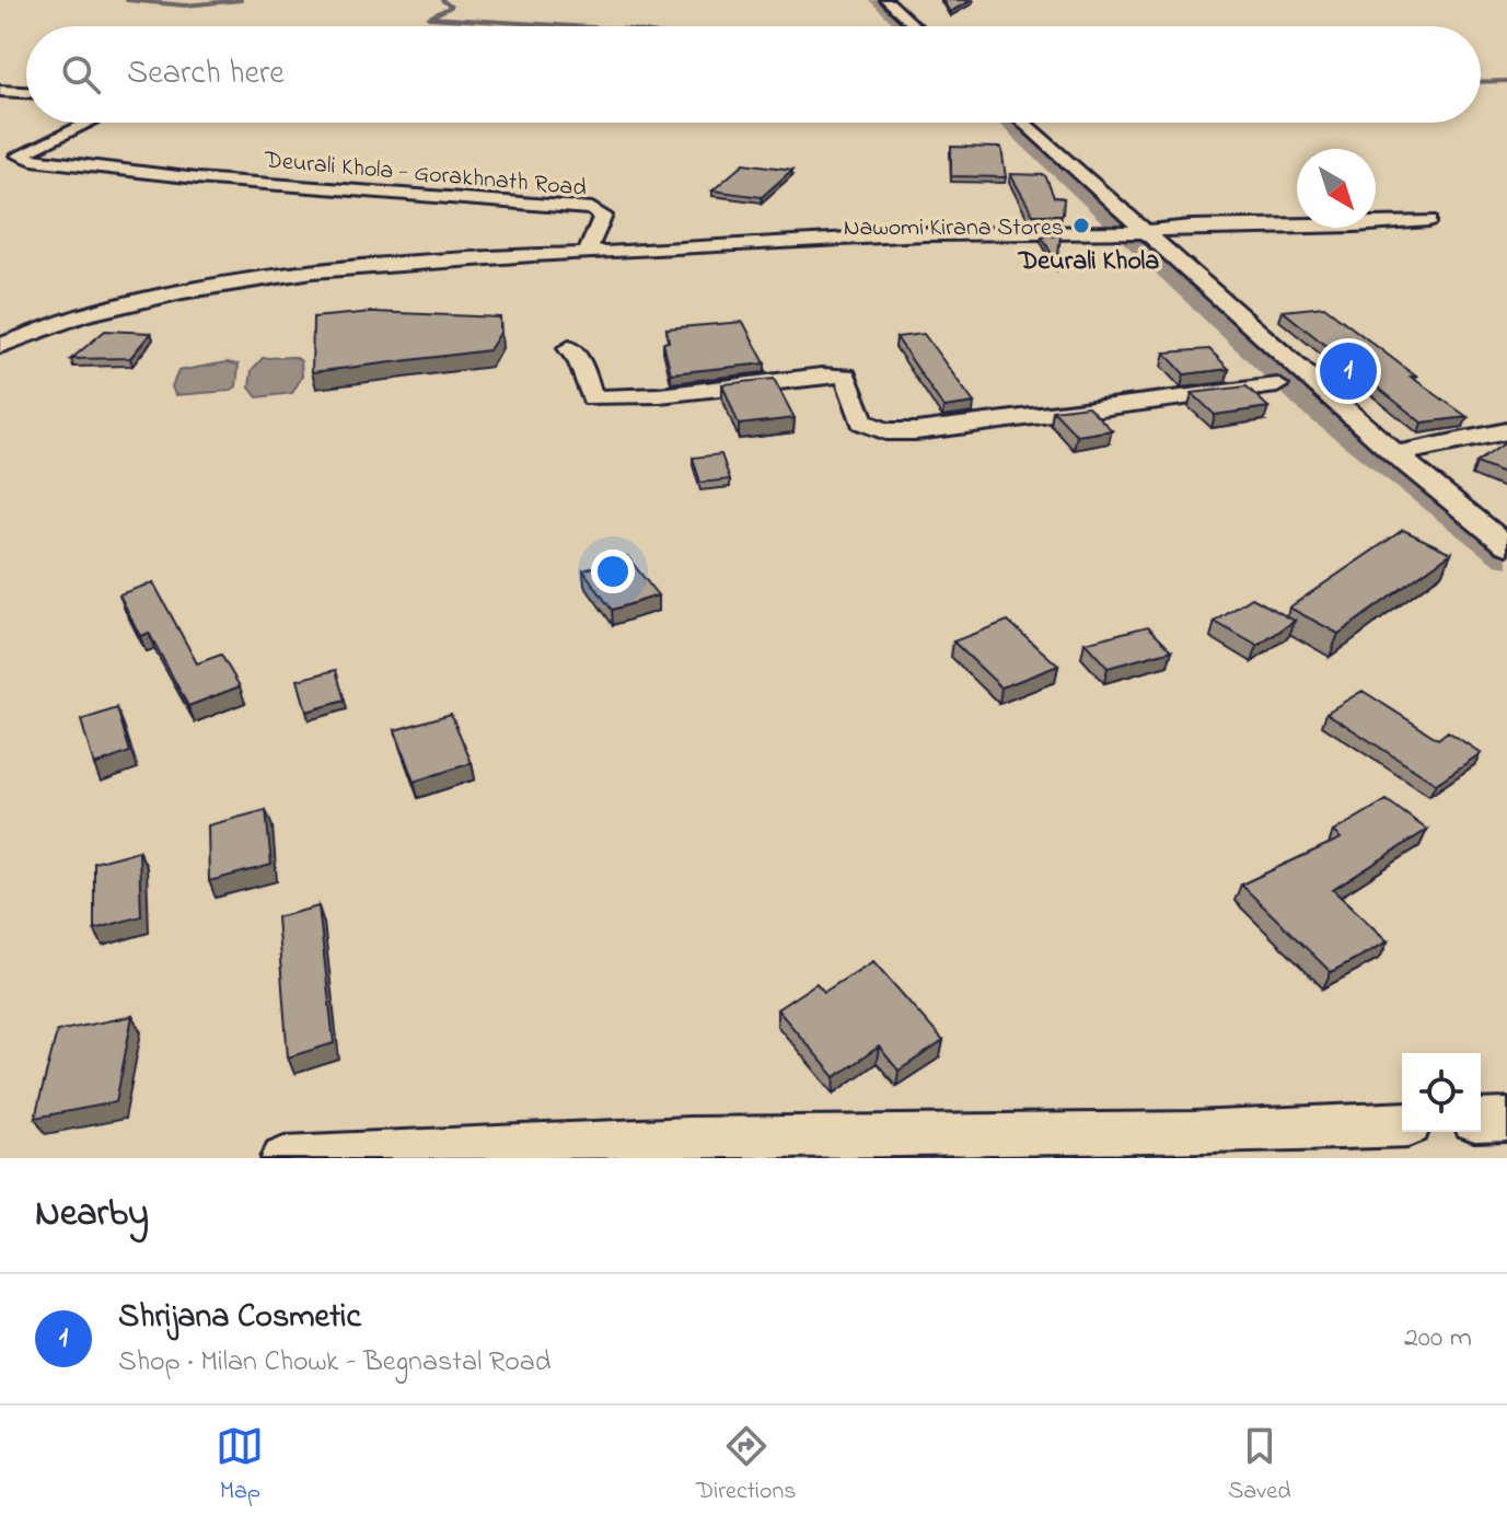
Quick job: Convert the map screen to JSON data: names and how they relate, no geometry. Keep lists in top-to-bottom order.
{
  "streets": {
    "street": ["Deurali Khola - Gorakhnath Road"]
  },
  "districts": ["Deurali Khola"],
  "places": ["Nawomi Kirana Stores"],
  "north": "bottom right",
  "page": {
    "search": "Search here",
    "pins": "1",
    "heading": "Nearby",
    "list": [
      {
        "mark": "1",
        "name": "Shrijana Cosmetic",
        "note": "Shop · Milan Chowk - Begnastal Road",
        "value": "200 m"
      }
    ],
    "nav": ["Map", "Directions", "Saved"]
  }
}
